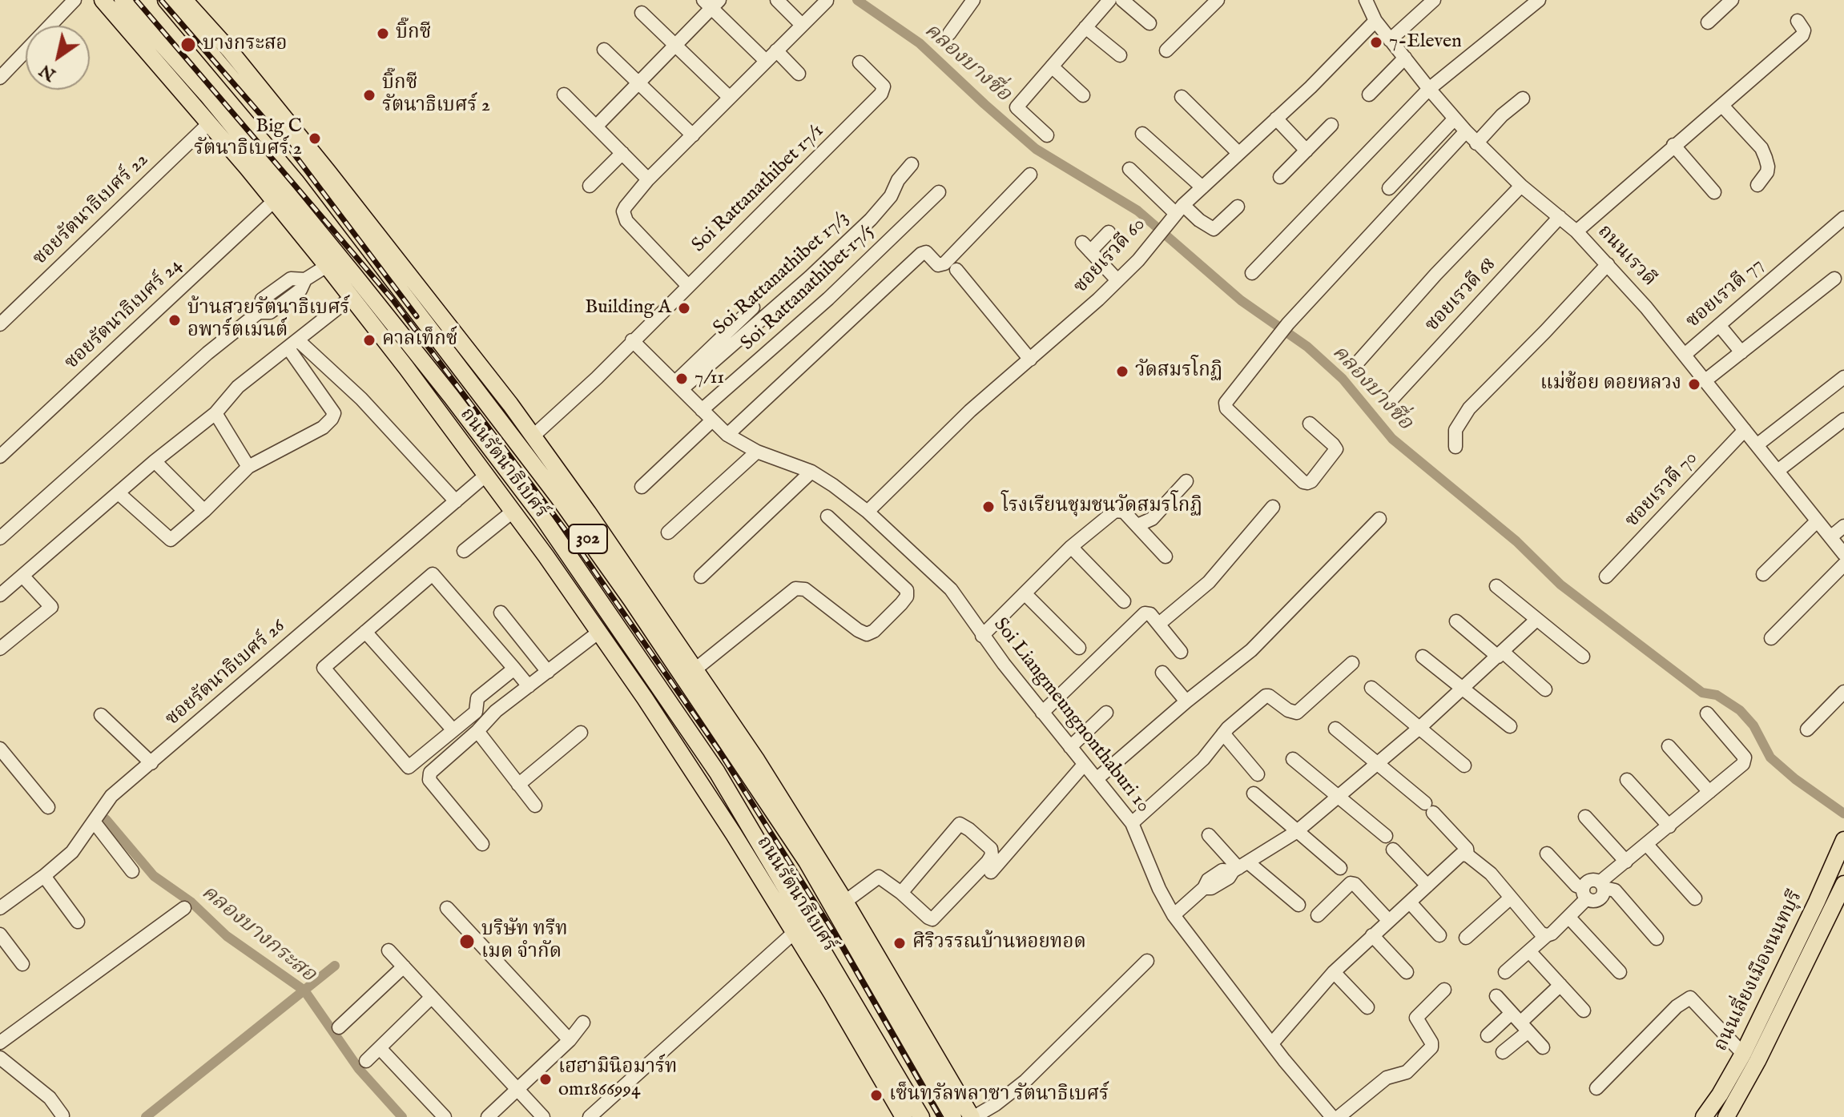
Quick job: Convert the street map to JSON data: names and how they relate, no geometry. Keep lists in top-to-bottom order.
{
  "streets": {
    "main road": ["ถนนรัตนาธิเบศร์", "302", "ถนนเลี่ยงเมืองนนทบุรี"],
    "street": [
      "Soi Rattanathibet 17/1",
      "ซอยรัตนาธิเบศร์ 22",
      "ซอยเรวดี 60",
      "ถนนเรวดี",
      "Soi Rattanathibet 17/3",
      "Soi Rattanathibet 17/5",
      "ซอยเรวดี 77",
      "ซอยเรวดี 68",
      "ซอยรัตนาธิเบศร์ 24",
      "ซอยเรวดี 70",
      "ซอยรัตนาธิเบศร์ 26",
      "Soi Liangmeungnonthaburi 10"
    ]
  },
  "crossings": [
    ["Soi Rattanathibet 17/1", "ถนนรัตนาธิเบศร์"],
    ["Soi Rattanathibet 17/1", "Soi Liangmeungnonthaburi 10"],
    ["ซอยรัตนาธิเบศร์ 22", "ถนนรัตนาธิเบศร์"],
    ["ซอยเรวดี 60", "ถนนเรวดี"],
    ["ซอยเรวดี 60", "Soi Liangmeungnonthaburi 10"],
    ["ถนนเรวดี", "ซอยเรวดี 77"],
    ["ถนนเรวดี", "ซอยเรวดี 68"],
    ["ถนนเรวดี", "ซอยเรวดี 70"],
    ["Soi Rattanathibet 17/3", "Soi Liangmeungnonthaburi 10"],
    ["Soi Rattanathibet 17/5", "Soi Liangmeungnonthaburi 10"],
    ["ซอยรัตนาธิเบศร์ 24", "ถนนรัตนาธิเบศร์"],
    ["ถนนรัตนาธิเบศร์", "ซอยรัตนาธิเบศร์ 26"]
  ],
  "water": ["คลองบางซื่อ", "คลองบางกระสอ"],
  "places": [
    "บิ๊กซี",
    "7-Eleven",
    "บางกระสอ",
    "บิ๊กซี รัตนาธิเบศร์ 2",
    "Big C รัตนาธิเบศร์ 2",
    "Building A",
    "บ้านสวยรัตนาธิเบศร์ อพาร์ตเมนต์",
    "คาลเท็กซ์",
    "วัดสมรโกฏิ",
    "7/11",
    "แม่ช้อย ดอยหลวง",
    "โรงเรียนชุมชนวัดสมรโกฏิ",
    "บริษัท ทรีท เมด จำกัด",
    "ศิริวรรณบ้านหอยทอด",
    "เฮฮามินิอมาร์ท om1866994",
    "เซ็นทรัลพลาซา รัตนาธิเบศร์"
  ],
  "north": "bottom left"
}
